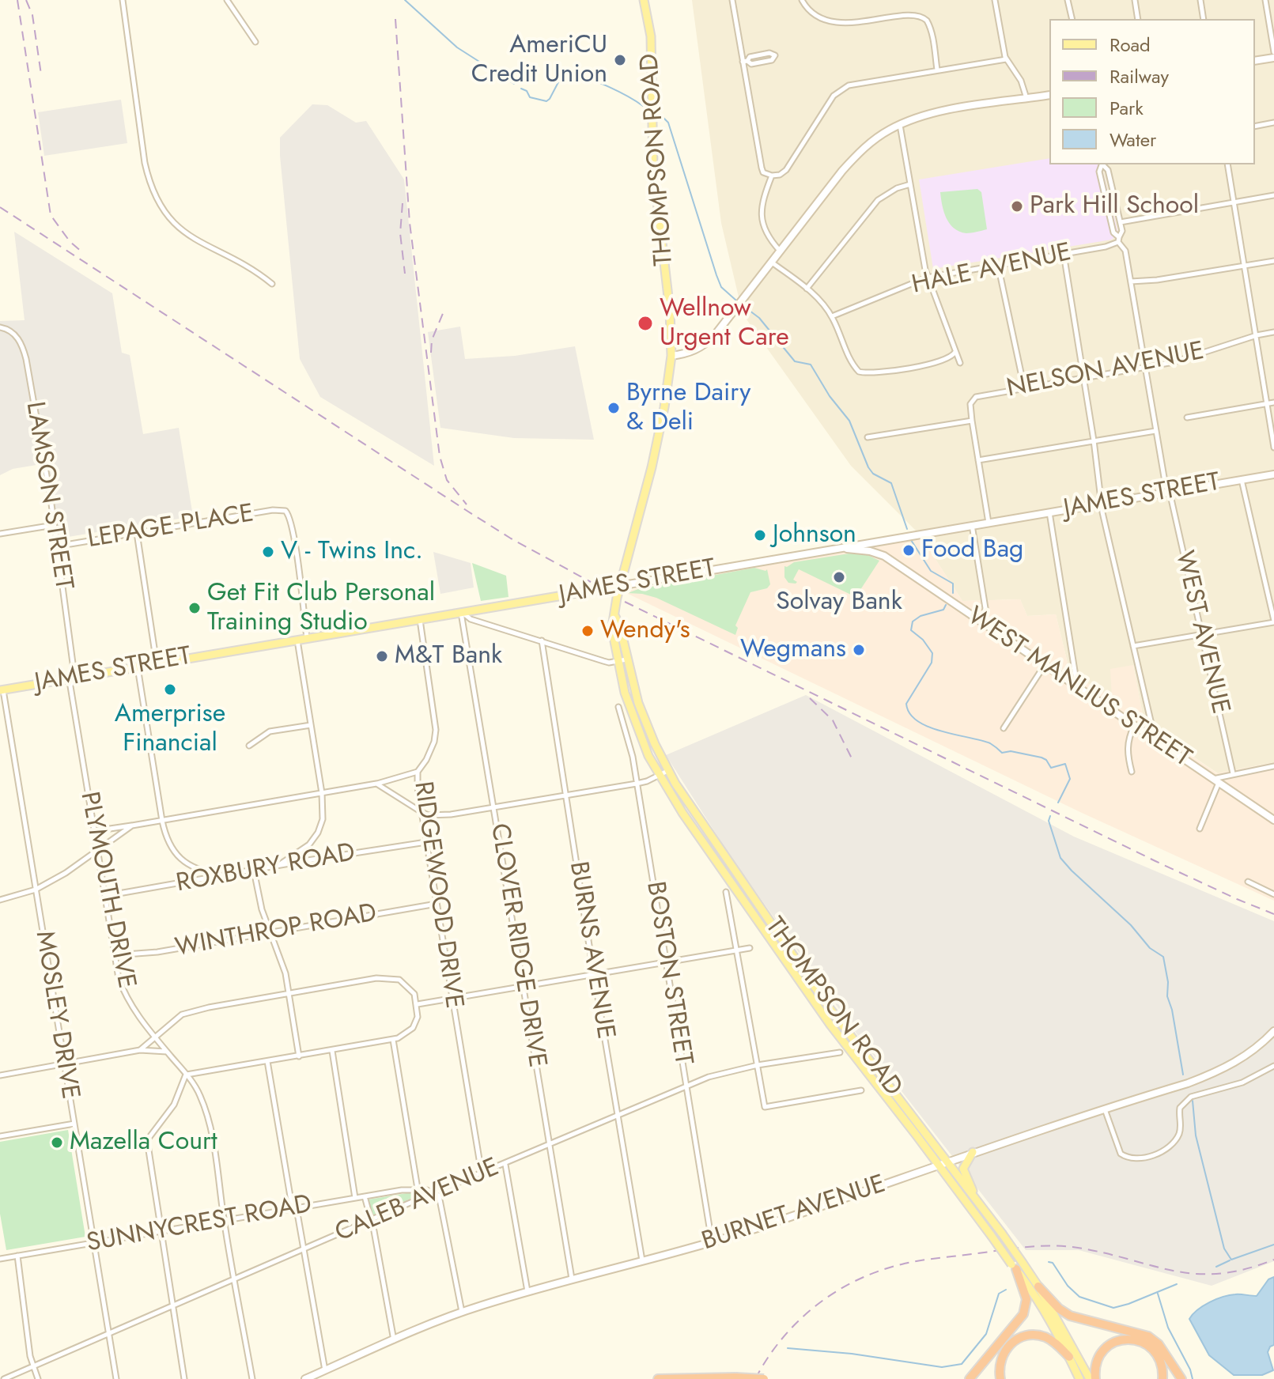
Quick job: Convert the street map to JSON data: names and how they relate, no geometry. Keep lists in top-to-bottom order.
{
  "streets": {
    "main road": ["THOMPSON ROAD", "JAMES STREET"],
    "street": [
      "HALE AVENUE",
      "NELSON AVENUE",
      "LAMSON STREET",
      "LEPAGE PLACE",
      "WEST AVENUE",
      "WEST MANLIUS STREET",
      "ROXBURY ROAD",
      "PLYMOUTH DRIVE",
      "RIDGEWOOD DRIVE",
      "WINTHROP ROAD",
      "CLOVER RIDGE DRIVE",
      "BURNS AVENUE",
      "BOSTON STREET",
      "MOSLEY DRIVE",
      "CALEB AVENUE",
      "BURNET AVENUE",
      "SUNNYCREST ROAD"
    ]
  },
  "crossings": [
    ["THOMPSON ROAD", "JAMES STREET"],
    ["THOMPSON ROAD", "BURNET AVENUE"],
    ["HALE AVENUE", "WEST AVENUE"],
    ["NELSON AVENUE", "WEST AVENUE"],
    ["LAMSON STREET", "JAMES STREET"],
    ["LAMSON STREET", "LEPAGE PLACE"],
    ["LAMSON STREET", "PLYMOUTH DRIVE"],
    ["JAMES STREET", "LEPAGE PLACE"],
    ["JAMES STREET", "WEST AVENUE"],
    ["JAMES STREET", "WEST MANLIUS STREET"],
    ["JAMES STREET", "PLYMOUTH DRIVE"],
    ["JAMES STREET", "RIDGEWOOD DRIVE"],
    ["JAMES STREET", "CLOVER RIDGE DRIVE"],
    ["JAMES STREET", "MOSLEY DRIVE"],
    ["ROXBURY ROAD", "PLYMOUTH DRIVE"],
    ["ROXBURY ROAD", "RIDGEWOOD DRIVE"],
    ["PLYMOUTH DRIVE", "WINTHROP ROAD"],
    ["PLYMOUTH DRIVE", "CALEB AVENUE"],
    ["PLYMOUTH DRIVE", "SUNNYCREST ROAD"],
    ["RIDGEWOOD DRIVE", "WINTHROP ROAD"],
    ["RIDGEWOOD DRIVE", "CALEB AVENUE"],
    ["CLOVER RIDGE DRIVE", "CALEB AVENUE"],
    ["CLOVER RIDGE DRIVE", "BURNET AVENUE"],
    ["BURNS AVENUE", "CALEB AVENUE"],
    ["BURNS AVENUE", "BURNET AVENUE"],
    ["BOSTON STREET", "CALEB AVENUE"],
    ["BOSTON STREET", "BURNET AVENUE"],
    ["MOSLEY DRIVE", "CALEB AVENUE"],
    ["MOSLEY DRIVE", "SUNNYCREST ROAD"],
    ["CALEB AVENUE", "SUNNYCREST ROAD"]
  ],
  "places": [
    "AmeriCU Credit Union",
    "Park Hill School",
    "Wellnow Urgent Care",
    "Byrne Dairy & Deli",
    "Johnson",
    "Food Bag",
    "V - Twins Inc.",
    "Solvay Bank",
    "Get Fit Club Personal Training Studio",
    "Wendy's",
    "Wegmans",
    "M&T Bank",
    "Amerprise Financial",
    "Mazella Court"
  ],
  "legend": [
    "Road",
    "Railway",
    "Park",
    "Water"
  ]
}
